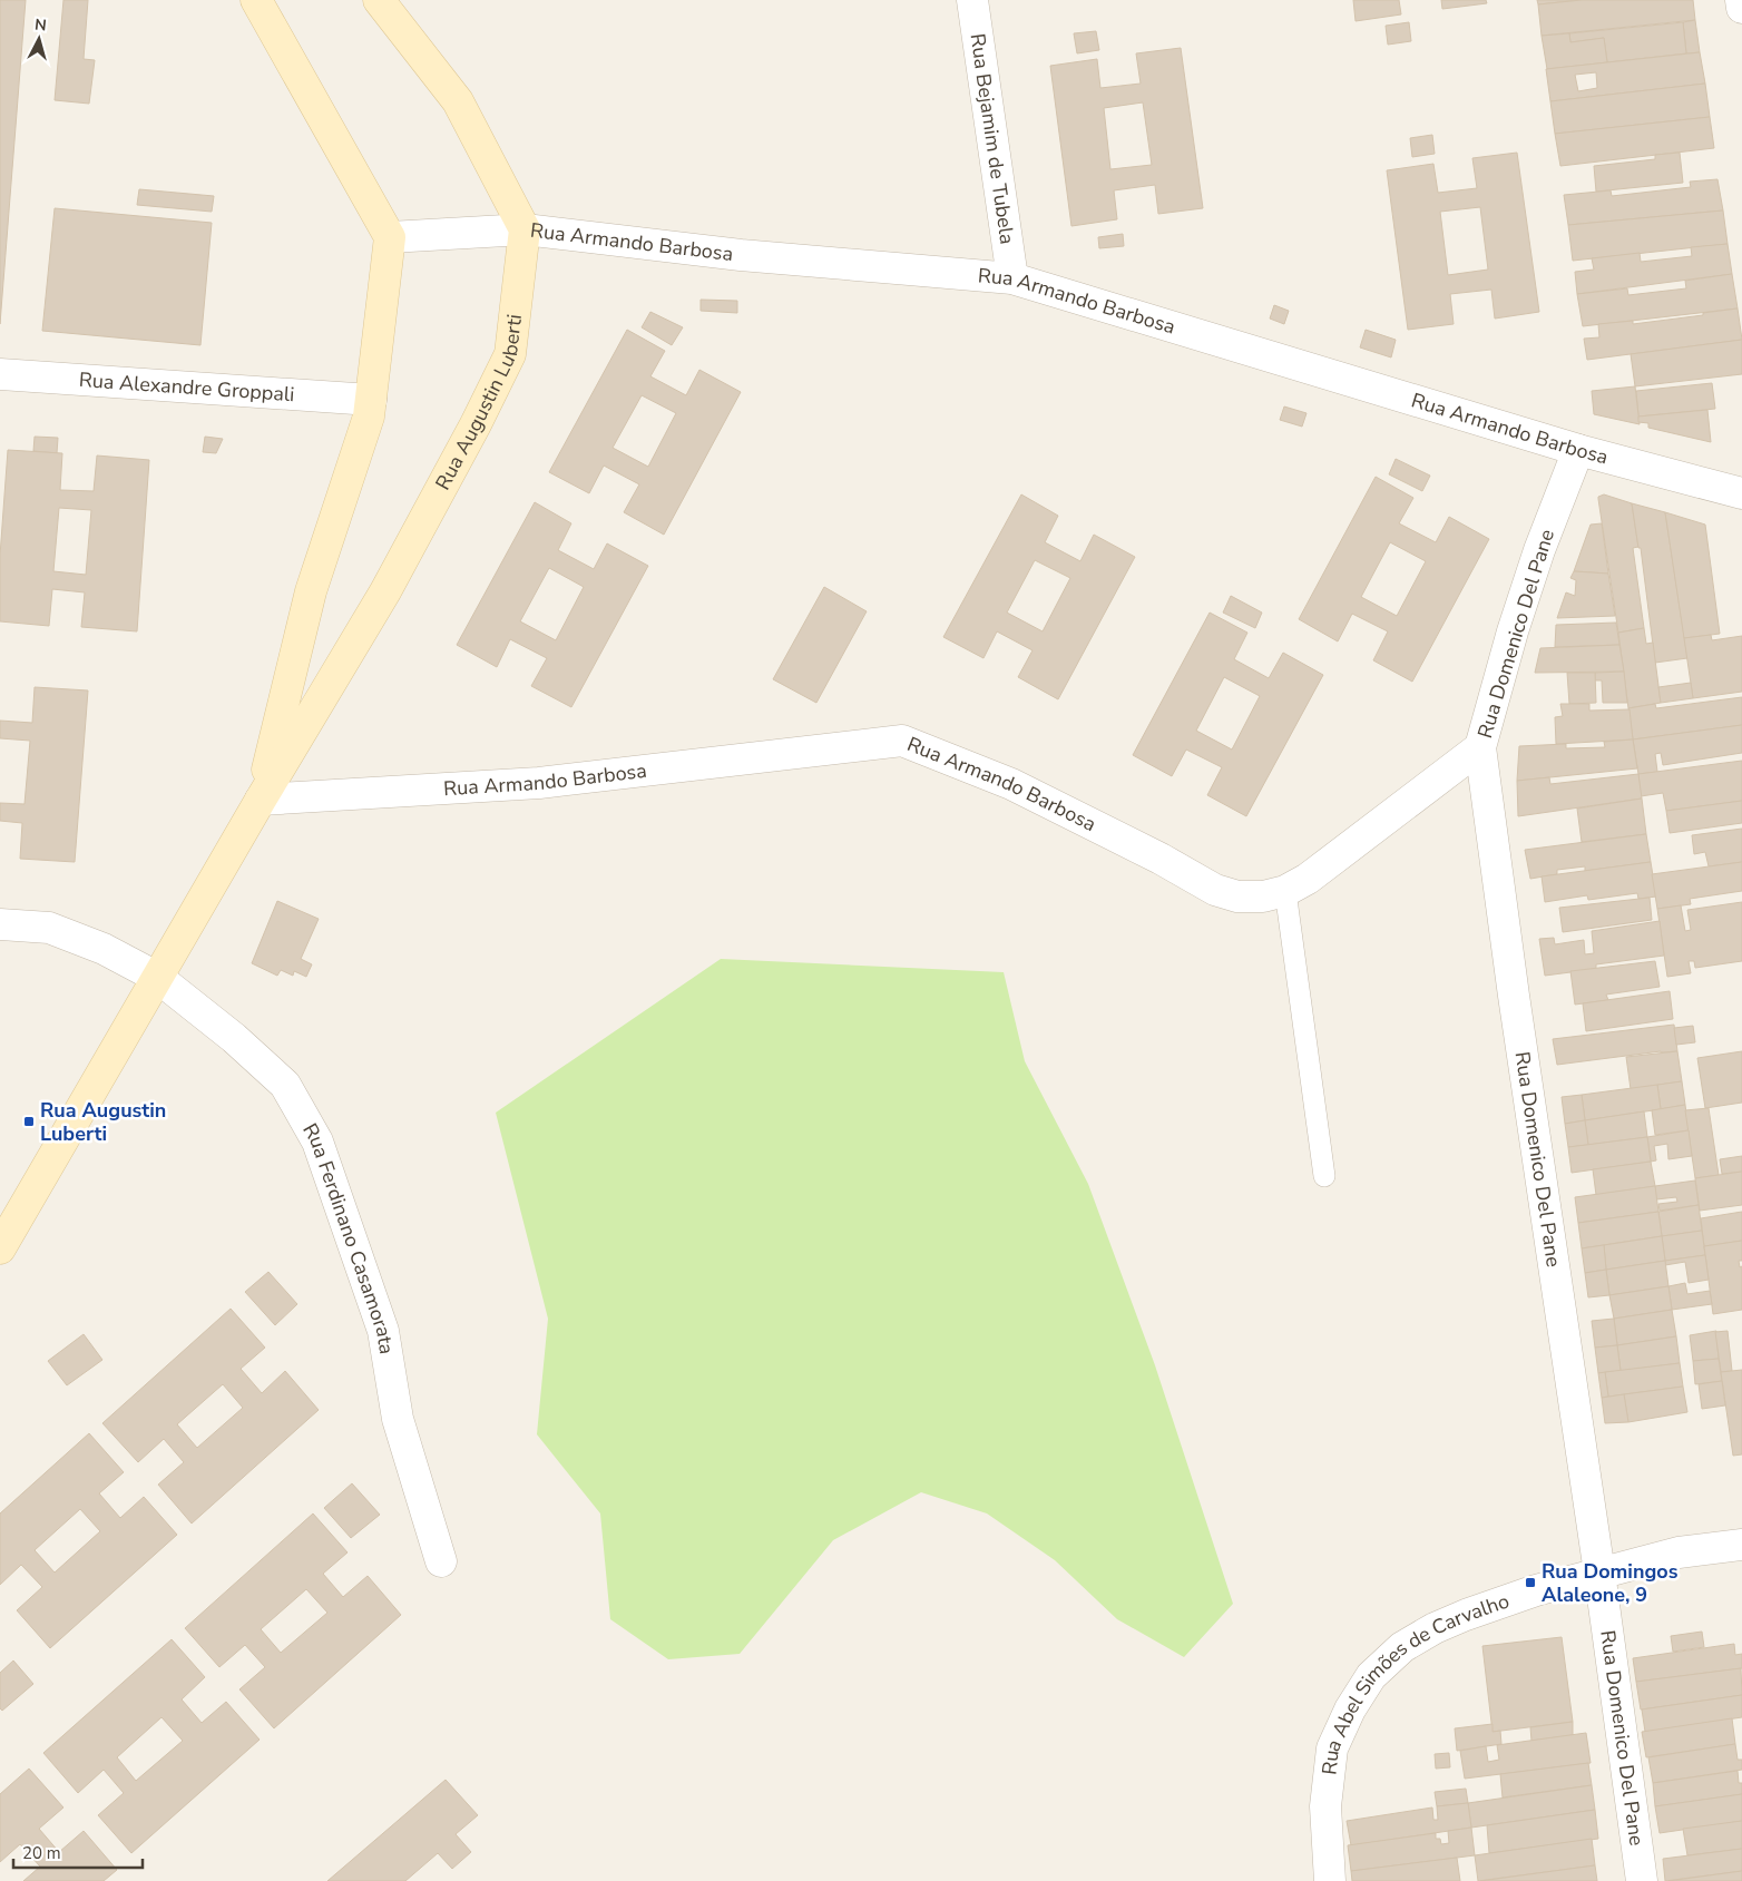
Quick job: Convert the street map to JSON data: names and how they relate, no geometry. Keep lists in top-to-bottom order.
{
  "streets": {
    "street": [
      "Rua Bejamim de Tubela",
      "Rua Armando Barbosa",
      "Rua Alexandre Groppali",
      "Rua Augustin Luberti",
      "Rua Domenico Del Pane",
      "Rua Ferdinano Casamorata",
      "Rua Abel Simões de Carvalho"
    ]
  },
  "crossings": [
    ["Rua Bejamim de Tubela", "Rua Armando Barbosa"],
    ["Rua Armando Barbosa", "Rua Augustin Luberti"],
    ["Rua Armando Barbosa", "Rua Domenico Del Pane"],
    ["Rua Alexandre Groppali", "Rua Augustin Luberti"],
    ["Rua Augustin Luberti", "Rua Ferdinano Casamorata"],
    ["Rua Domenico Del Pane", "Rua Abel Simões de Carvalho"]
  ],
  "places": {
    "transit": ["Rua Augustin Luberti", "Rua Domingos Alaleone, 9"]
  },
  "scale_bar": "20 m",
  "north": "top"
}
